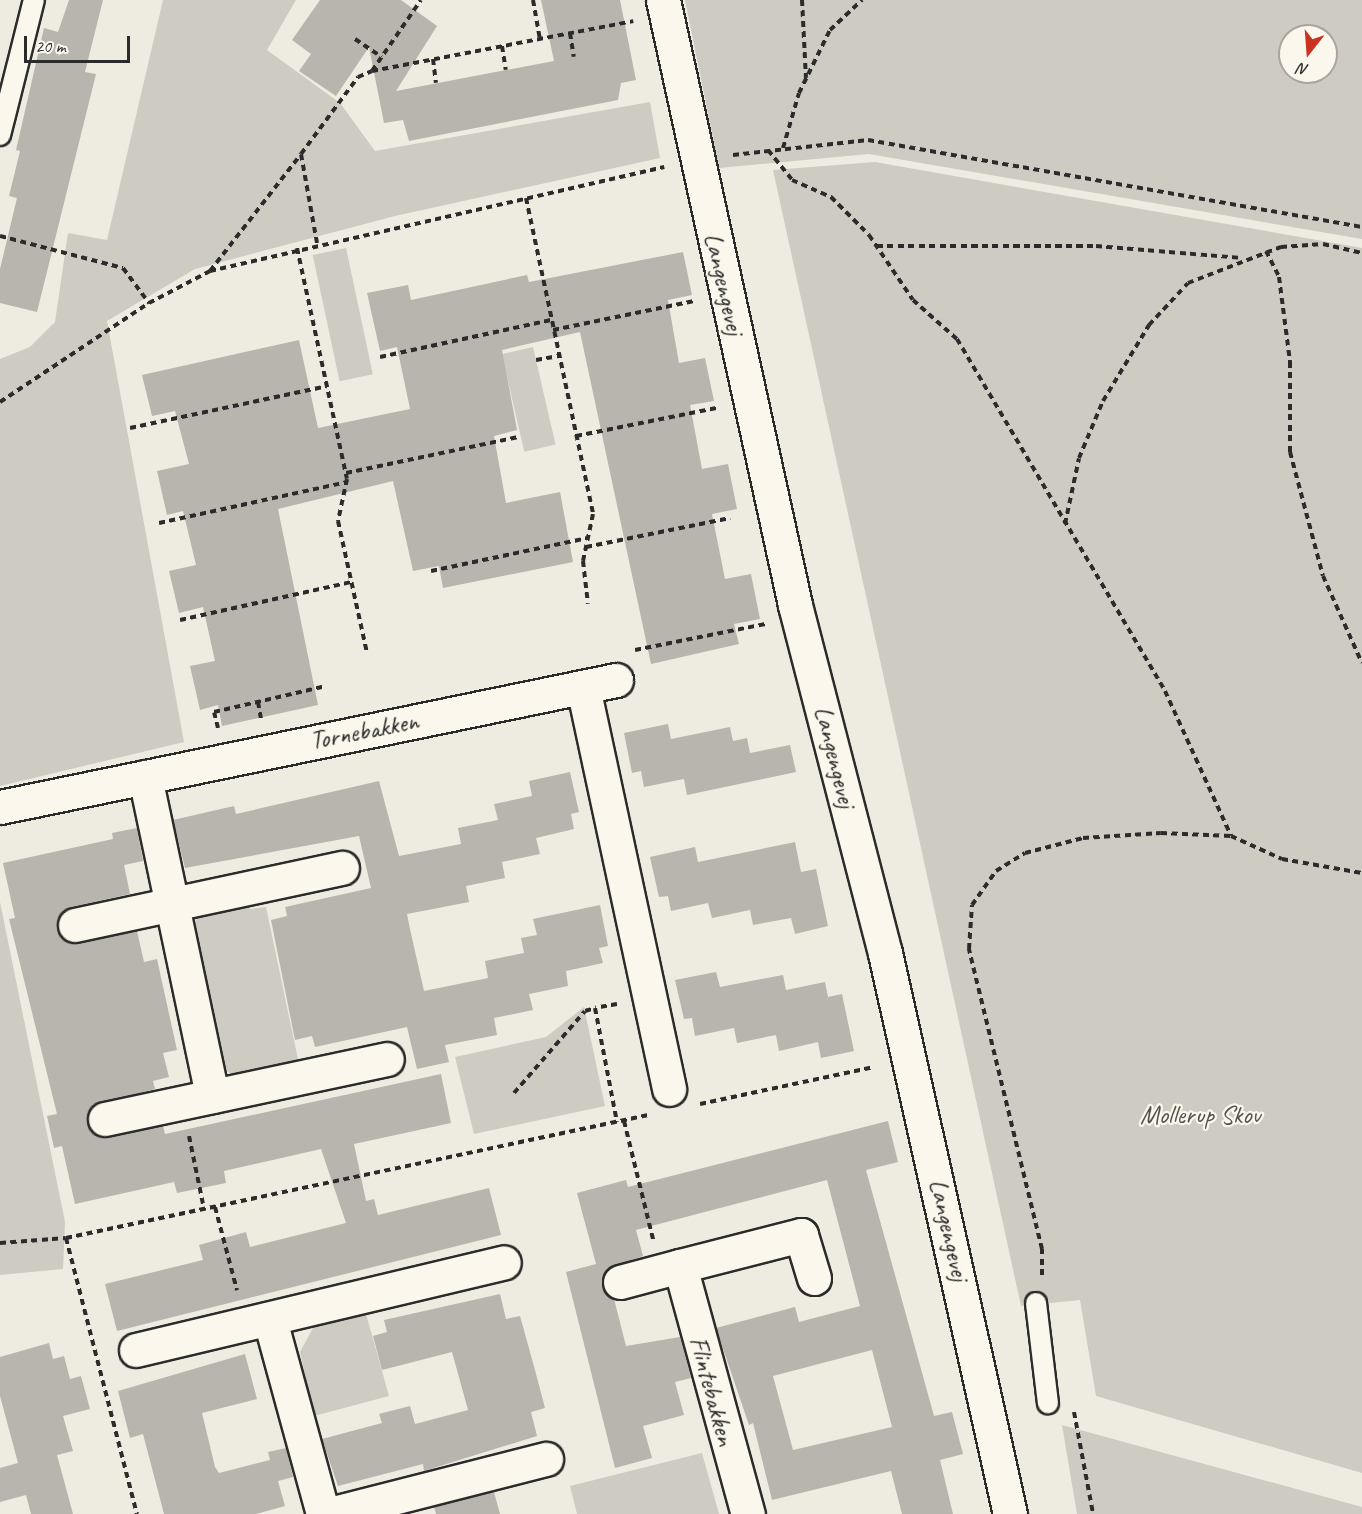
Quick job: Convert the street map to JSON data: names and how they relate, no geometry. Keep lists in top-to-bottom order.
{
  "streets": {
    "street": ["Langengevej", "Tornebakken", "Flintebakken"]
  },
  "parks": ["Mollerup Skov"],
  "scale_bar": "20 m",
  "north": "bottom"
}
